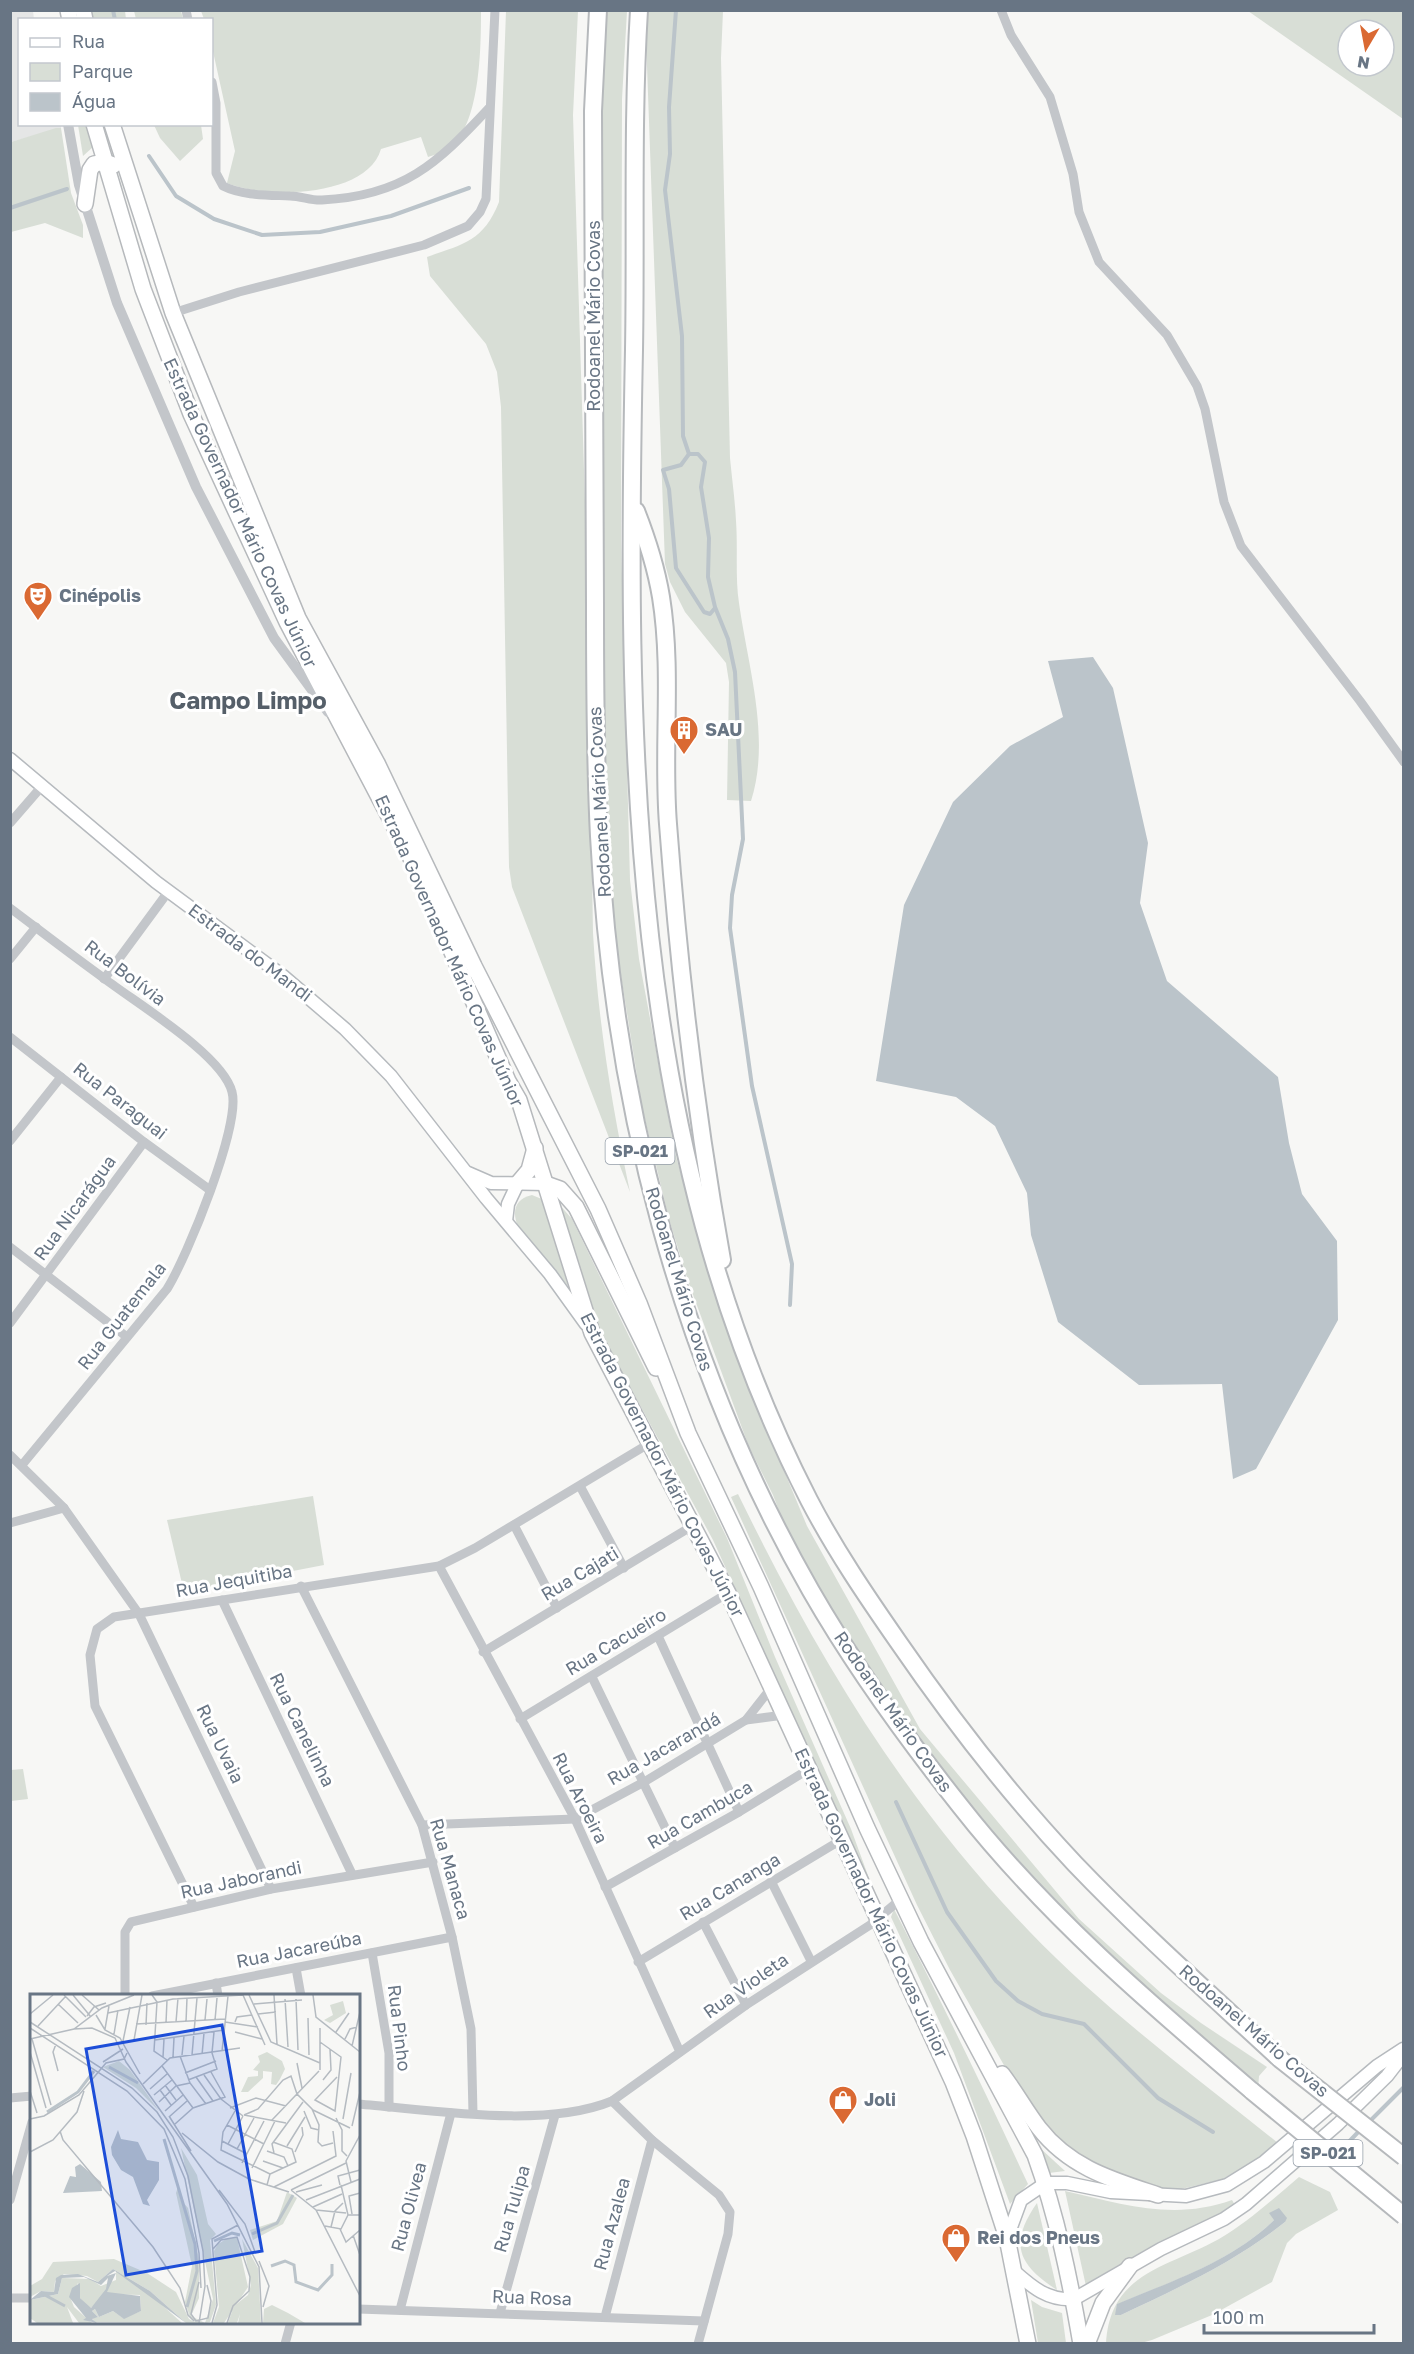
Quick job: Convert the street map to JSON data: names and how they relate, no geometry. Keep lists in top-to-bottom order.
{
  "streets": {
    "highway": ["Rodoanel Mário Covas", "Estrada Governador Mário Covas Júnior", "SP-021"],
    "main road": ["Estrada do Mandi"],
    "street": [
      "Rua Bolívia",
      "Rua Paraguai",
      "Rua Nicarágua",
      "Rua Guatemala",
      "Rua Cajati",
      "Rua Jequitiba",
      "Rua Cacueiro",
      "Rua Canelinha",
      "Rua Uvaia",
      "Rua Jacarandá",
      "Rua Aroeira",
      "Rua Cambuca",
      "Rua Manaca",
      "Rua Jaborandi",
      "Rua Cananga",
      "Rua Jacareúba",
      "Rua Violeta",
      "Rua Pinho",
      "Rua Olivea",
      "Rua Tulipa",
      "Rua Azalea",
      "Rua Rosa"
    ]
  },
  "crossings": [
    ["Estrada Governador Mário Covas Júnior", "Estrada do Mandi"],
    ["Estrada Governador Mário Covas Júnior", "Rua Cajati"],
    ["Estrada Governador Mário Covas Júnior", "Rua Jequitiba"],
    ["Estrada Governador Mário Covas Júnior", "Rua Cacueiro"],
    ["Estrada Governador Mário Covas Júnior", "Rua Jacarandá"],
    ["Estrada Governador Mário Covas Júnior", "Rua Cambuca"],
    ["Estrada Governador Mário Covas Júnior", "Rua Cananga"],
    ["Estrada Governador Mário Covas Júnior", "Rua Violeta"],
    ["Rua Bolívia", "Rua Guatemala"],
    ["Rua Paraguai", "Rua Nicarágua"],
    ["Rua Paraguai", "Rua Guatemala"],
    ["Rua Guatemala", "Rua Uvaia"],
    ["Rua Cajati", "Rua Aroeira"],
    ["Rua Jequitiba", "Rua Canelinha"],
    ["Rua Jequitiba", "Rua Uvaia"],
    ["Rua Jequitiba", "Rua Aroeira"],
    ["Rua Jequitiba", "Rua Manaca"],
    ["Rua Jequitiba", "Rua Jaborandi"],
    ["Rua Cacueiro", "Rua Aroeira"],
    ["Rua Canelinha", "Rua Jaborandi"],
    ["Rua Uvaia", "Rua Jaborandi"],
    ["Rua Jacarandá", "Rua Aroeira"],
    ["Rua Jacarandá", "Rua Manaca"],
    ["Rua Aroeira", "Rua Cambuca"],
    ["Rua Aroeira", "Rua Cananga"],
    ["Rua Aroeira", "Rua Violeta"],
    ["Rua Manaca", "Rua Jaborandi"],
    ["Rua Manaca", "Rua Jacareúba"],
    ["Rua Manaca", "Rua Violeta"],
    ["Rua Jacareúba", "Rua Pinho"],
    ["Rua Violeta", "Rua Pinho"],
    ["Rua Violeta", "Rua Olivea"],
    ["Rua Violeta", "Rua Tulipa"],
    ["Rua Olivea", "Rua Rosa"],
    ["Rua Tulipa", "Rua Rosa"],
    ["Rua Azalea", "Rua Rosa"]
  ],
  "districts": ["Campo Limpo"],
  "places": {
    "theatre": ["Cinépolis"],
    "building": ["SAU"],
    "shop": ["Joli", "Rei dos Pneus"]
  },
  "legend": ["Rua", "Parque", "Água"],
  "scale_bar": "100 m",
  "north": "bottom"
}
